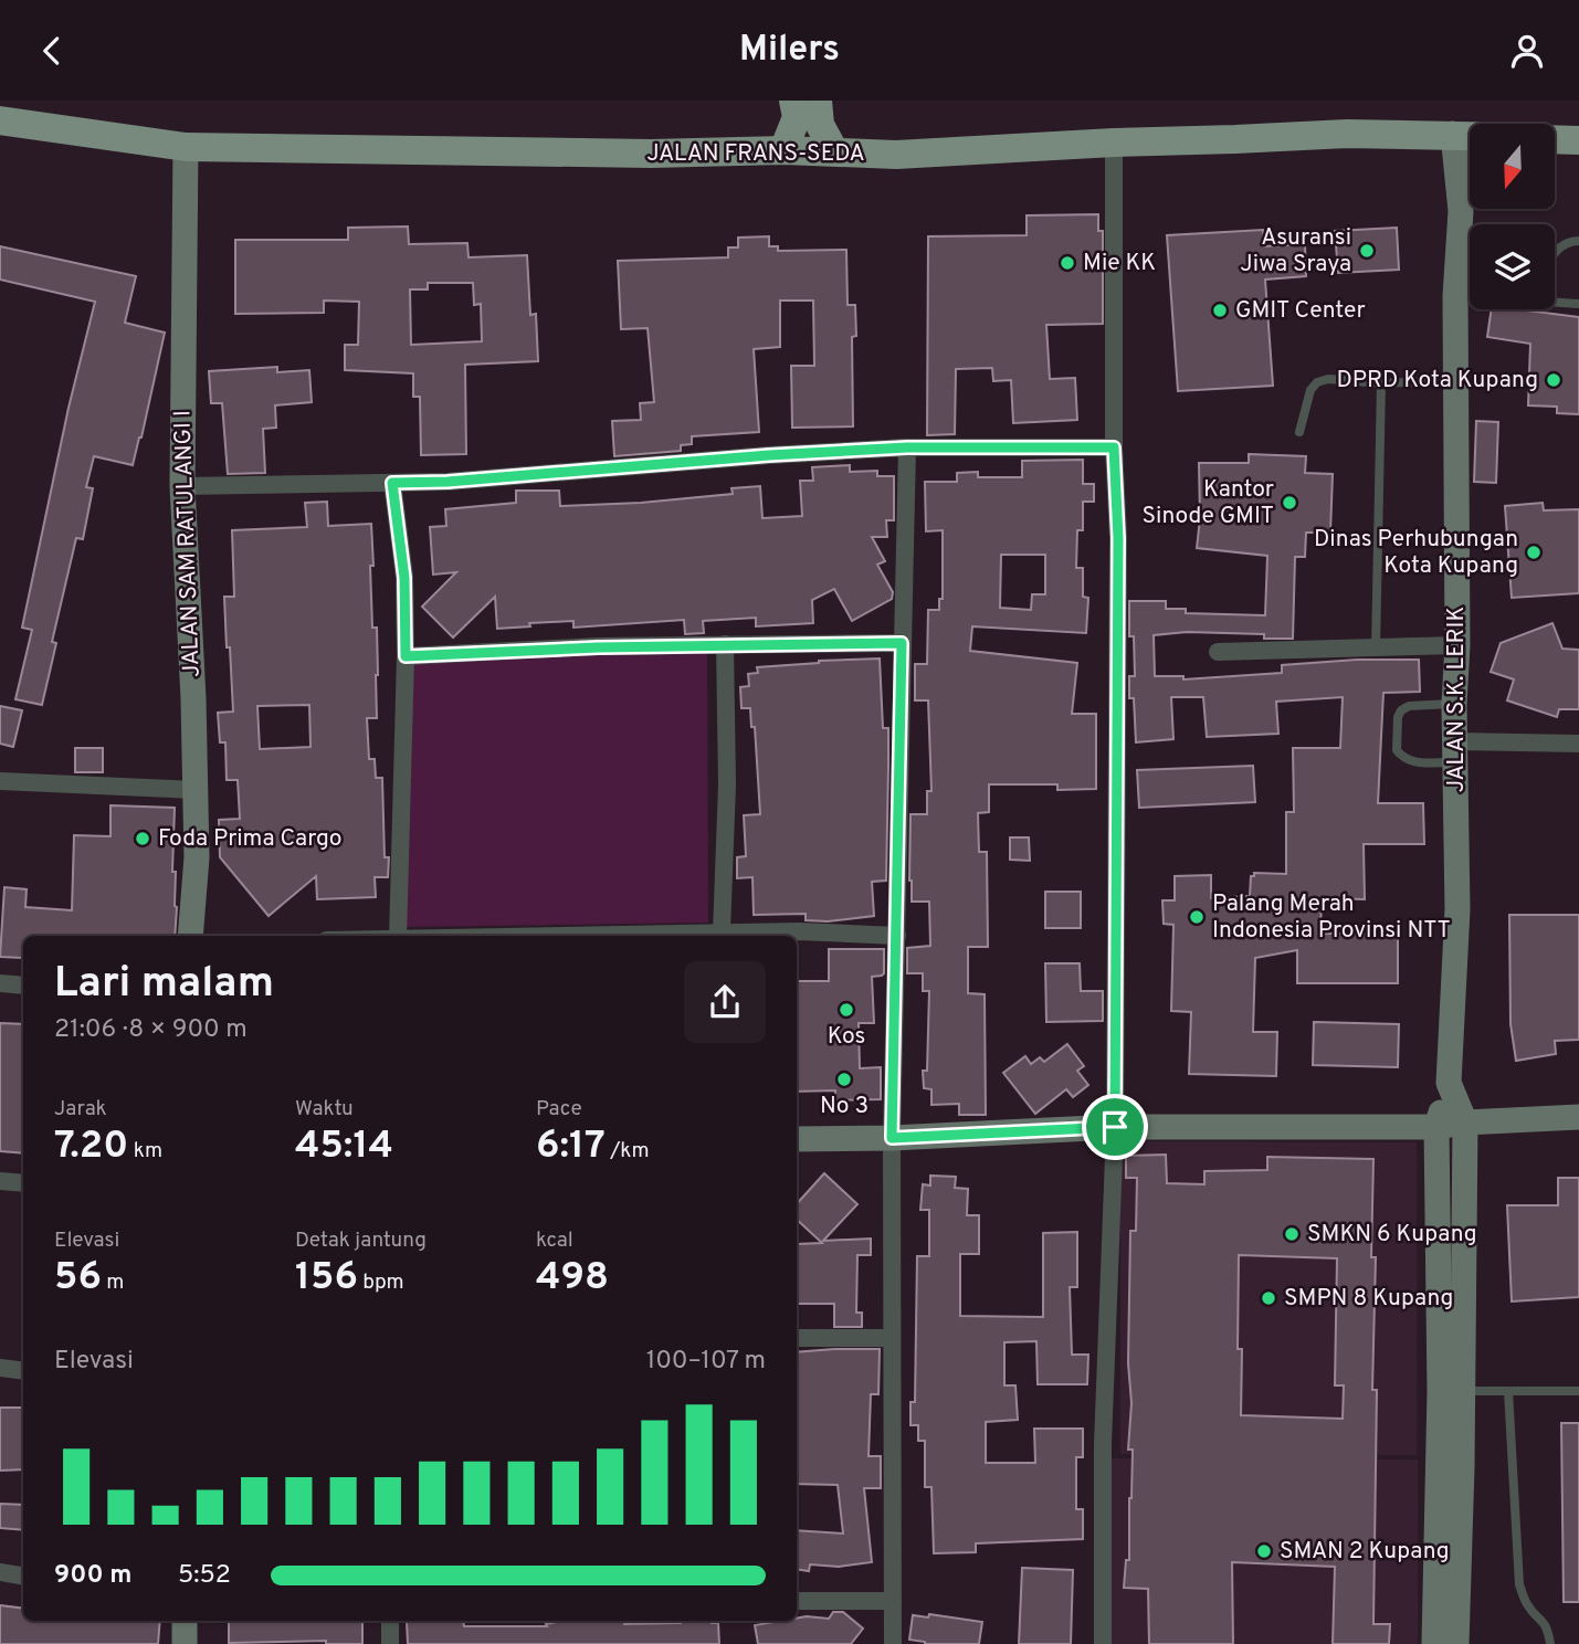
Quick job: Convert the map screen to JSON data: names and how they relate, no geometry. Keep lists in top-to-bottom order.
{
  "streets": {
    "main road": ["JALAN FRANS-SEDA", "JALAN SAM RATULANGI I", "JALAN S.K. LERIK"]
  },
  "crossings": [
    ["JALAN FRANS-SEDA", "JALAN SAM RATULANGI I"],
    ["JALAN FRANS-SEDA", "JALAN S.K. LERIK"]
  ],
  "places": [
    "Asuransi Jiwa Sraya",
    "Mie KK",
    "GMIT Center",
    "DPRD Kota Kupang",
    "Kantor Sinode GMIT",
    "Dinas Perhubungan Kota Kupang",
    "Foda Prima Cargo",
    "Palang Merah Indonesia Provinsi NTT",
    "Kos",
    "No 3",
    "SMKN 6 Kupang",
    "SMPN 8 Kupang",
    "SMAN 2 Kupang"
  ],
  "north": "bottom",
  "page": {
    "header": "Milers",
    "heading": ["Lari malam", "21:06 · 8 × 900 m"],
    "stats": [
      ["Jarak", "7.20 km"],
      ["Waktu", "45:14"],
      ["Pace", "6:17 /km"],
      ["Elevasi", "56 m"],
      ["Detak jantung", "156 bpm"],
      ["kcal", "498"]
    ],
    "chart": ["Elevasi", "100–107 m"],
    "list": [
      {
        "name": "900 m",
        "note": "5:52"
      }
    ]
  }
}
